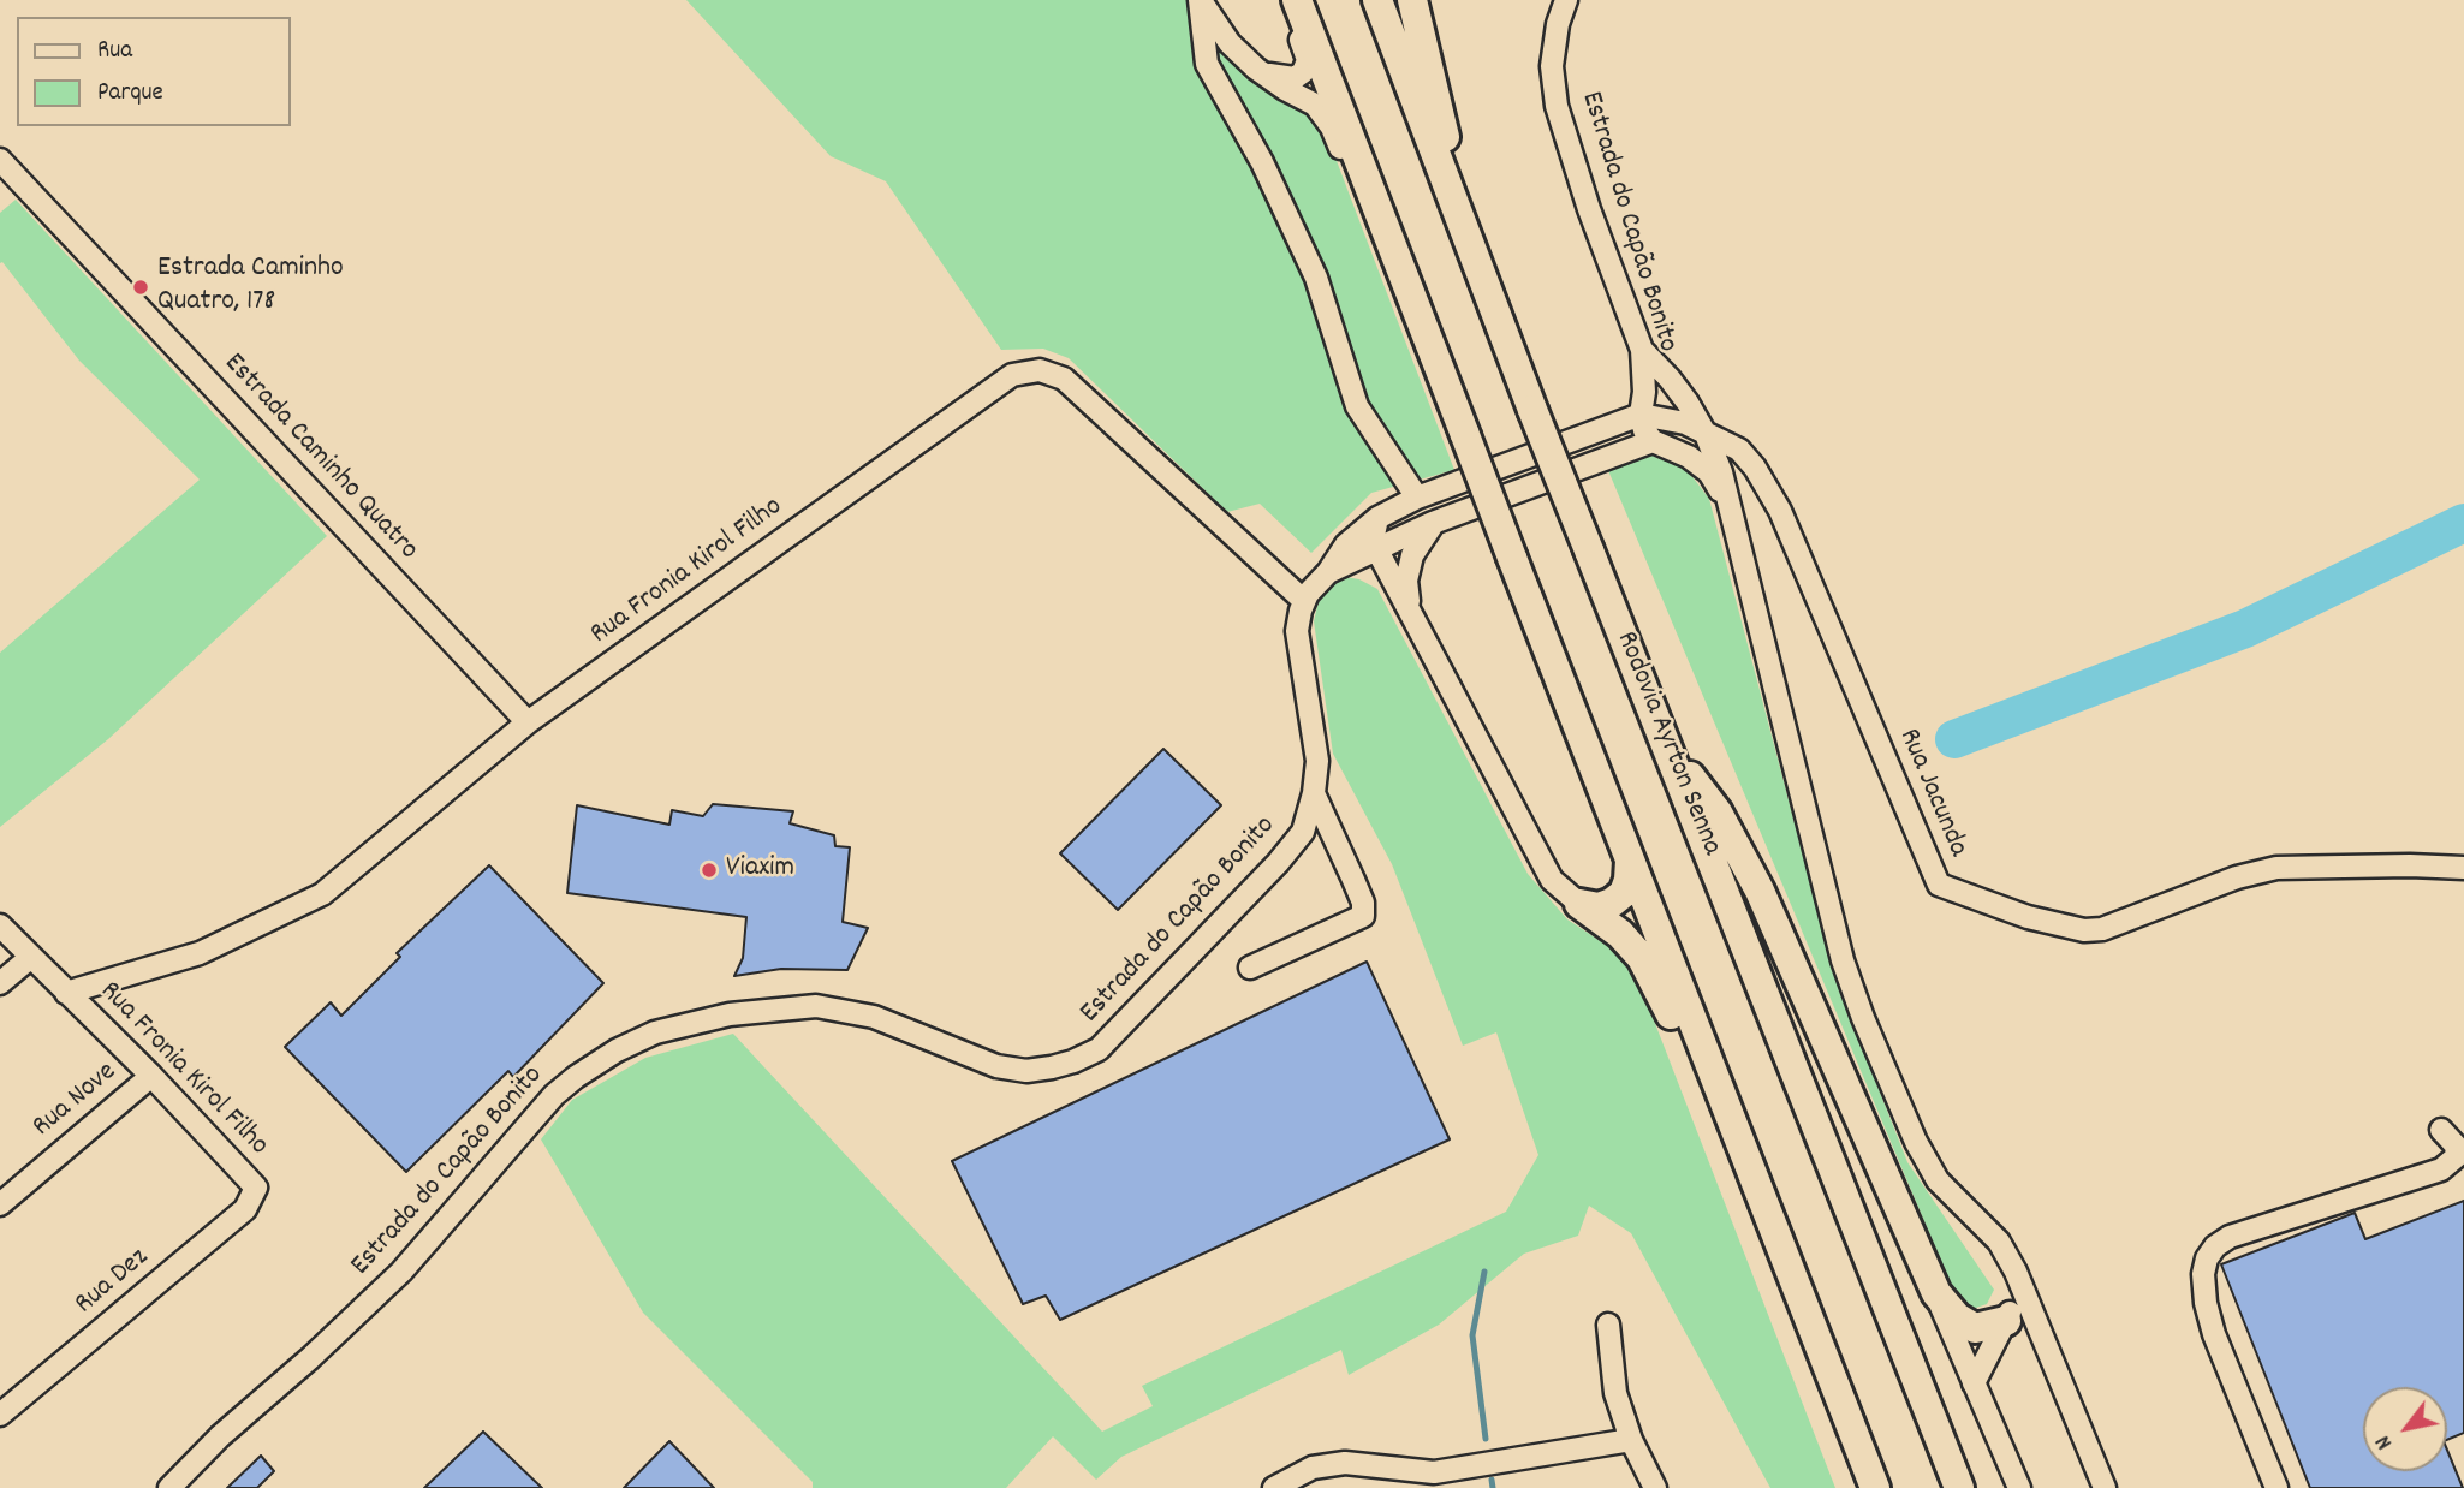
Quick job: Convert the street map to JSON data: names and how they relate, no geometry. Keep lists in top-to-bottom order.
{
  "streets": {
    "highway": ["Rodovia Ayrton Senna"],
    "street": [
      "Estrada do Capão Bonito",
      "Estrada Caminho Quatro",
      "Rua Fronia Kirol Filho",
      "Rua Jacunda",
      "Rua Nove",
      "Rua Dez"
    ]
  },
  "crossings": [
    ["Estrada do Capão Bonito", "Rua Fronia Kirol Filho"],
    ["Estrada do Capão Bonito", "Rua Jacunda"],
    ["Estrada Caminho Quatro", "Rua Fronia Kirol Filho"],
    ["Rua Fronia Kirol Filho", "Rua Nove"],
    ["Rua Fronia Kirol Filho", "Rua Dez"]
  ],
  "places": ["Estrada Caminho Quatro, 178", "Viaxim"],
  "legend": ["Rua", "Parque"],
  "north": "bottom left"
}
